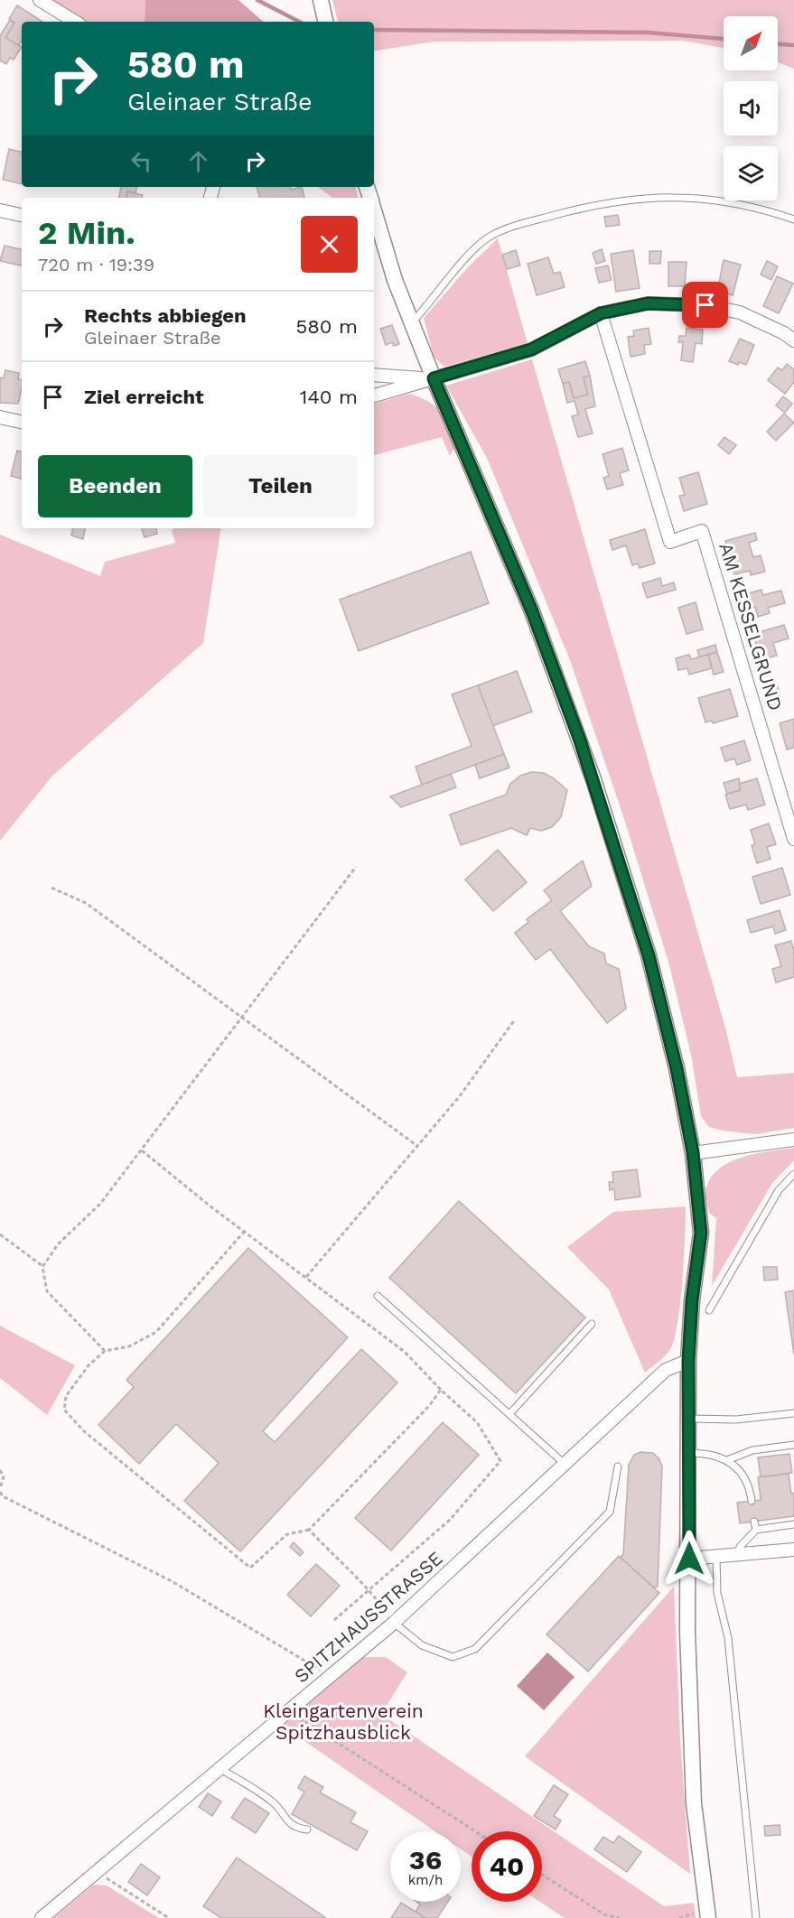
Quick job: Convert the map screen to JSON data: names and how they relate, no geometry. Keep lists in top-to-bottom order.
{
  "streets": {
    "street": ["AM KESSELGRUND", "SPITZHAUSSTRASSE"]
  },
  "parks": ["Kleingartenverein Spitzhausblick"],
  "north": "top right",
  "page": {
    "turn": ["580 m", "Gleinaer Straße"],
    "heading": ["2 Min.", "720 m · 19:39"],
    "list": [
      {
        "name": "Rechts abbiegen",
        "note": "Gleinaer Straße",
        "value": "580 m"
      },
      {
        "name": "Ziel erreicht",
        "value": "140 m"
      }
    ],
    "buttons": ["Beenden", "Teilen"],
    "speed": "36 km/h",
    "limit": "40"
  }
}
